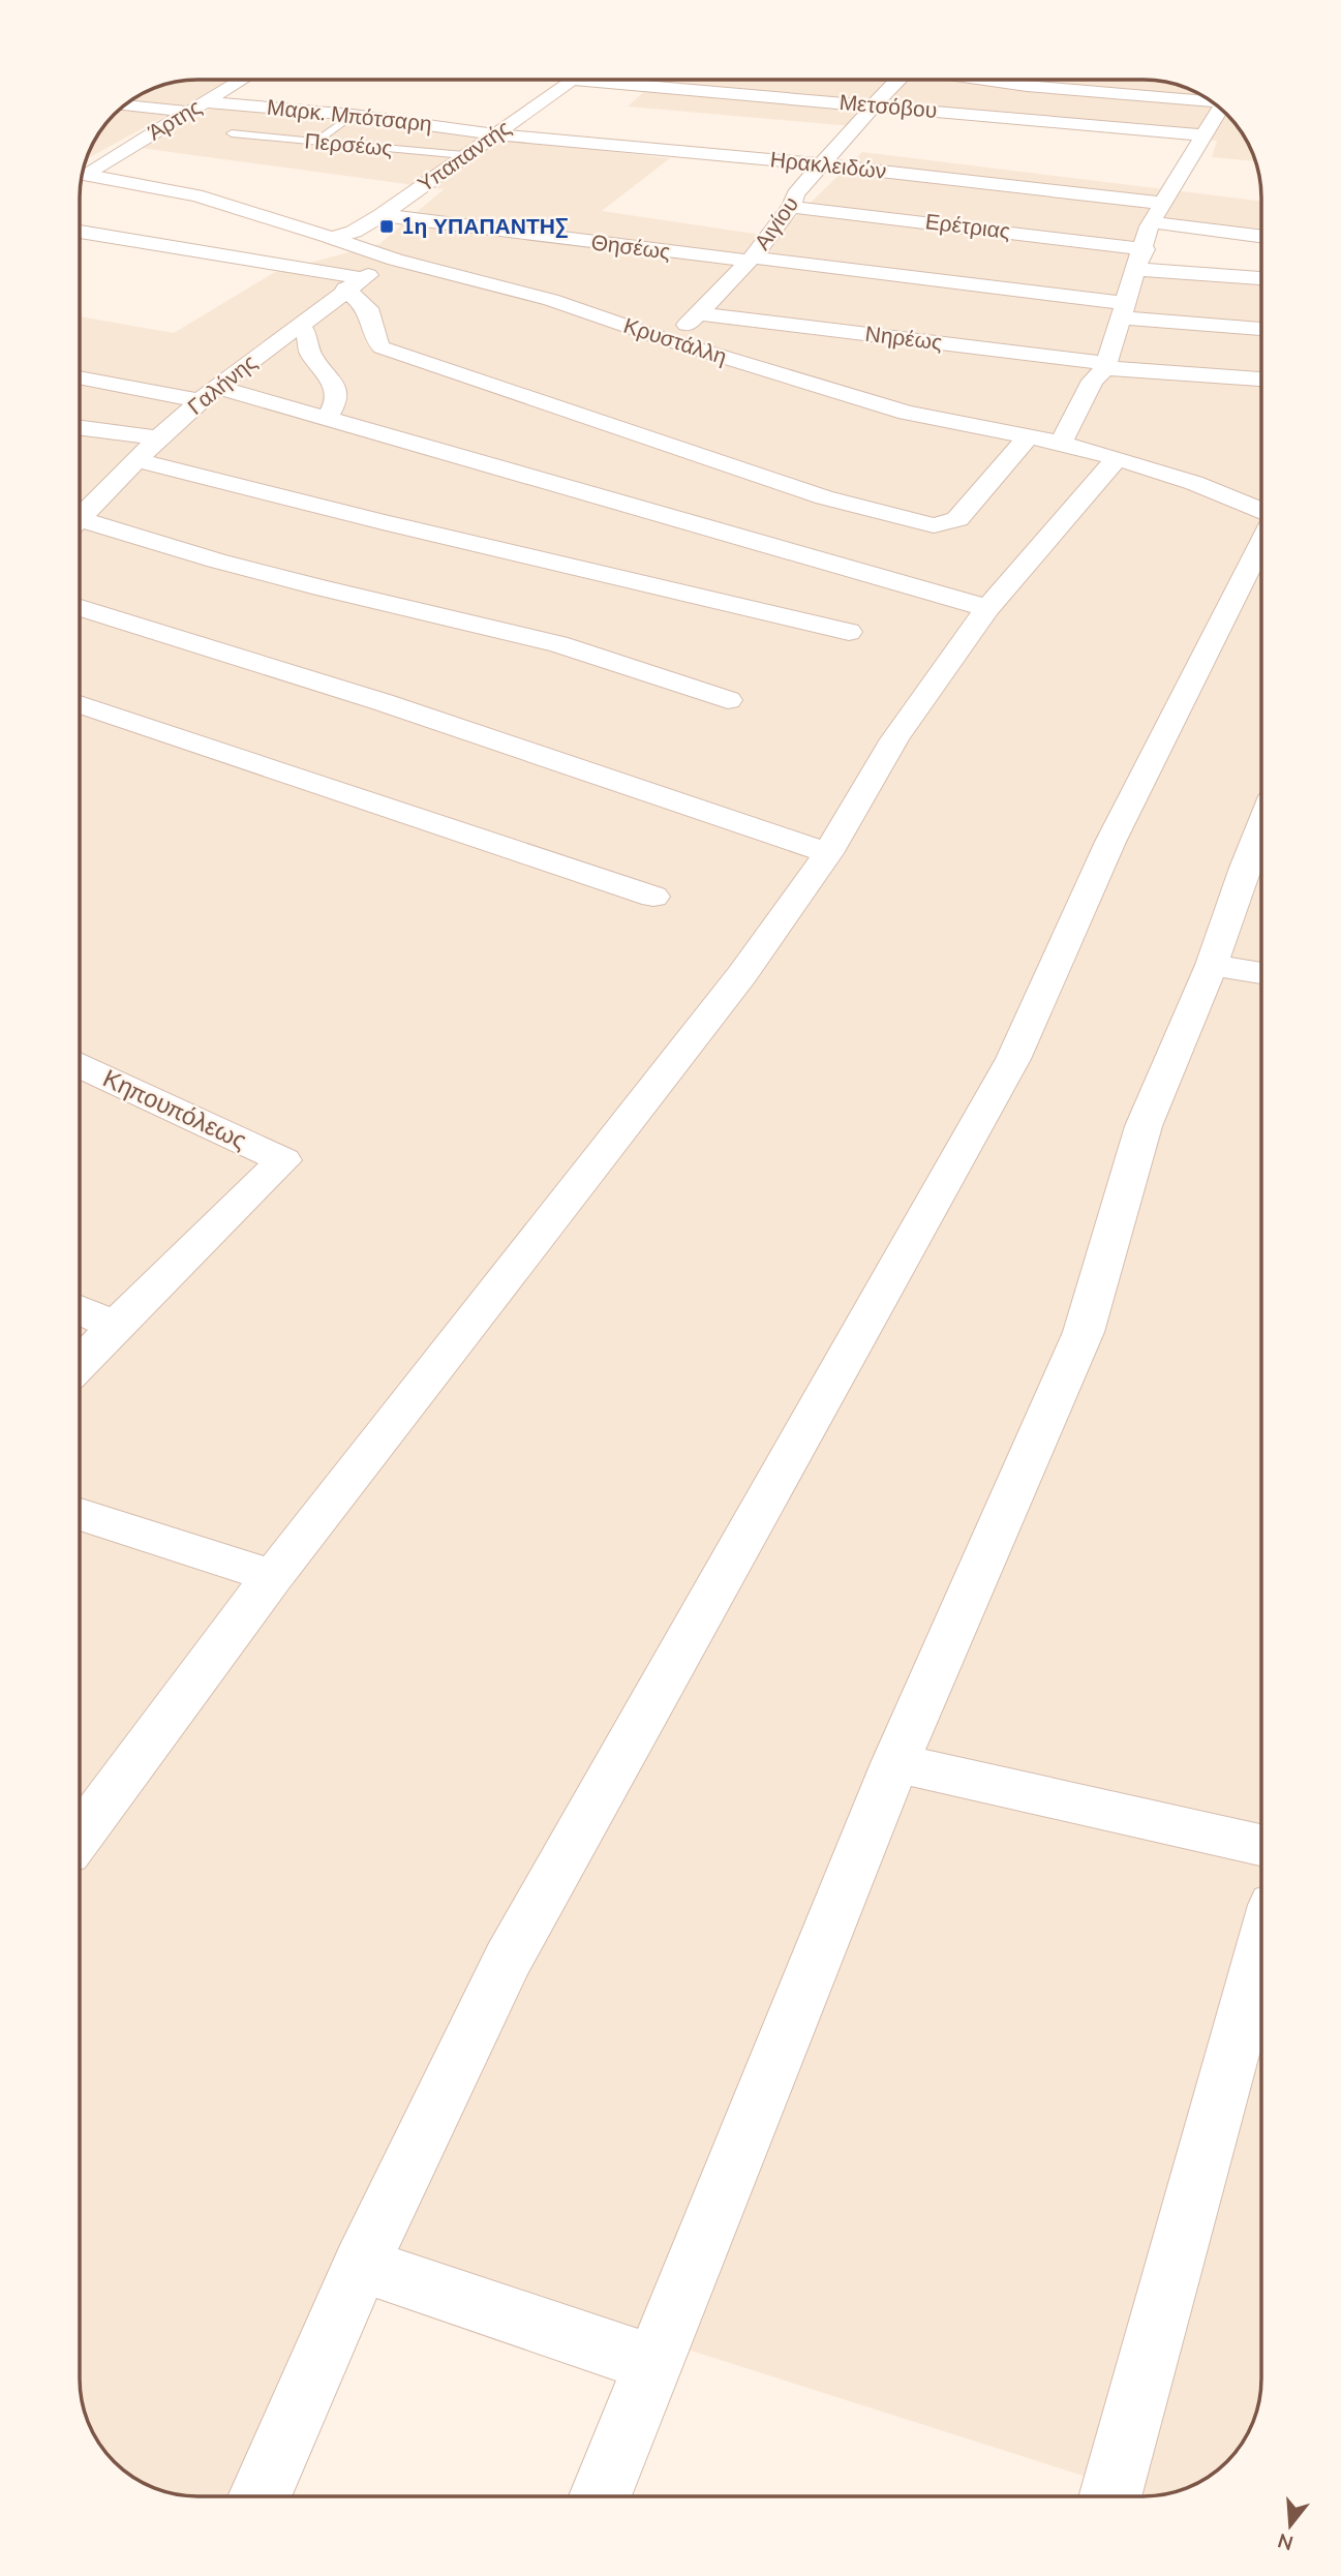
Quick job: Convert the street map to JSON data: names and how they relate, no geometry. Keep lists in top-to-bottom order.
{
  "streets": {
    "street": [
      "Μετσόβου",
      "Μαρκ. Μπότσαρη",
      "Άρτης",
      "Υπαπαντής",
      "Ηρακλειδών",
      "Αιγίου",
      "Ερέτριας",
      "Θησέως",
      "Νηρέως",
      "Κρυστάλλη",
      "Γαλήνης",
      "Κηπουπόλεως"
    ],
    "lane": ["Περσέως"]
  },
  "crossings": [
    ["Μετσόβου", "Αιγίου"],
    ["Μαρκ. Μπότσαρη", "Άρτης"],
    ["Μαρκ. Μπότσαρη", "Υπαπαντής"],
    ["Μαρκ. Μπότσαρη", "Ηρακλειδών"],
    ["Περσέως", "Υπαπαντής"],
    ["Υπαπαντής", "Ηρακλειδών"],
    ["Υπαπαντής", "Θησέως"],
    ["Υπαπαντής", "Κρυστάλλη"],
    ["Ηρακλειδών", "Αιγίου"],
    ["Αιγίου", "Ερέτριας"],
    ["Αιγίου", "Θησέως"],
    ["Αιγίου", "Νηρέως"],
    ["Αιγίου", "Κρυστάλλη"],
    ["Κρυστάλλη", "Γαλήνης"]
  ],
  "places": {
    "transit": ["1η ΥΠΑΠΑΝΤΗΣ"]
  },
  "north": "bottom"
}
